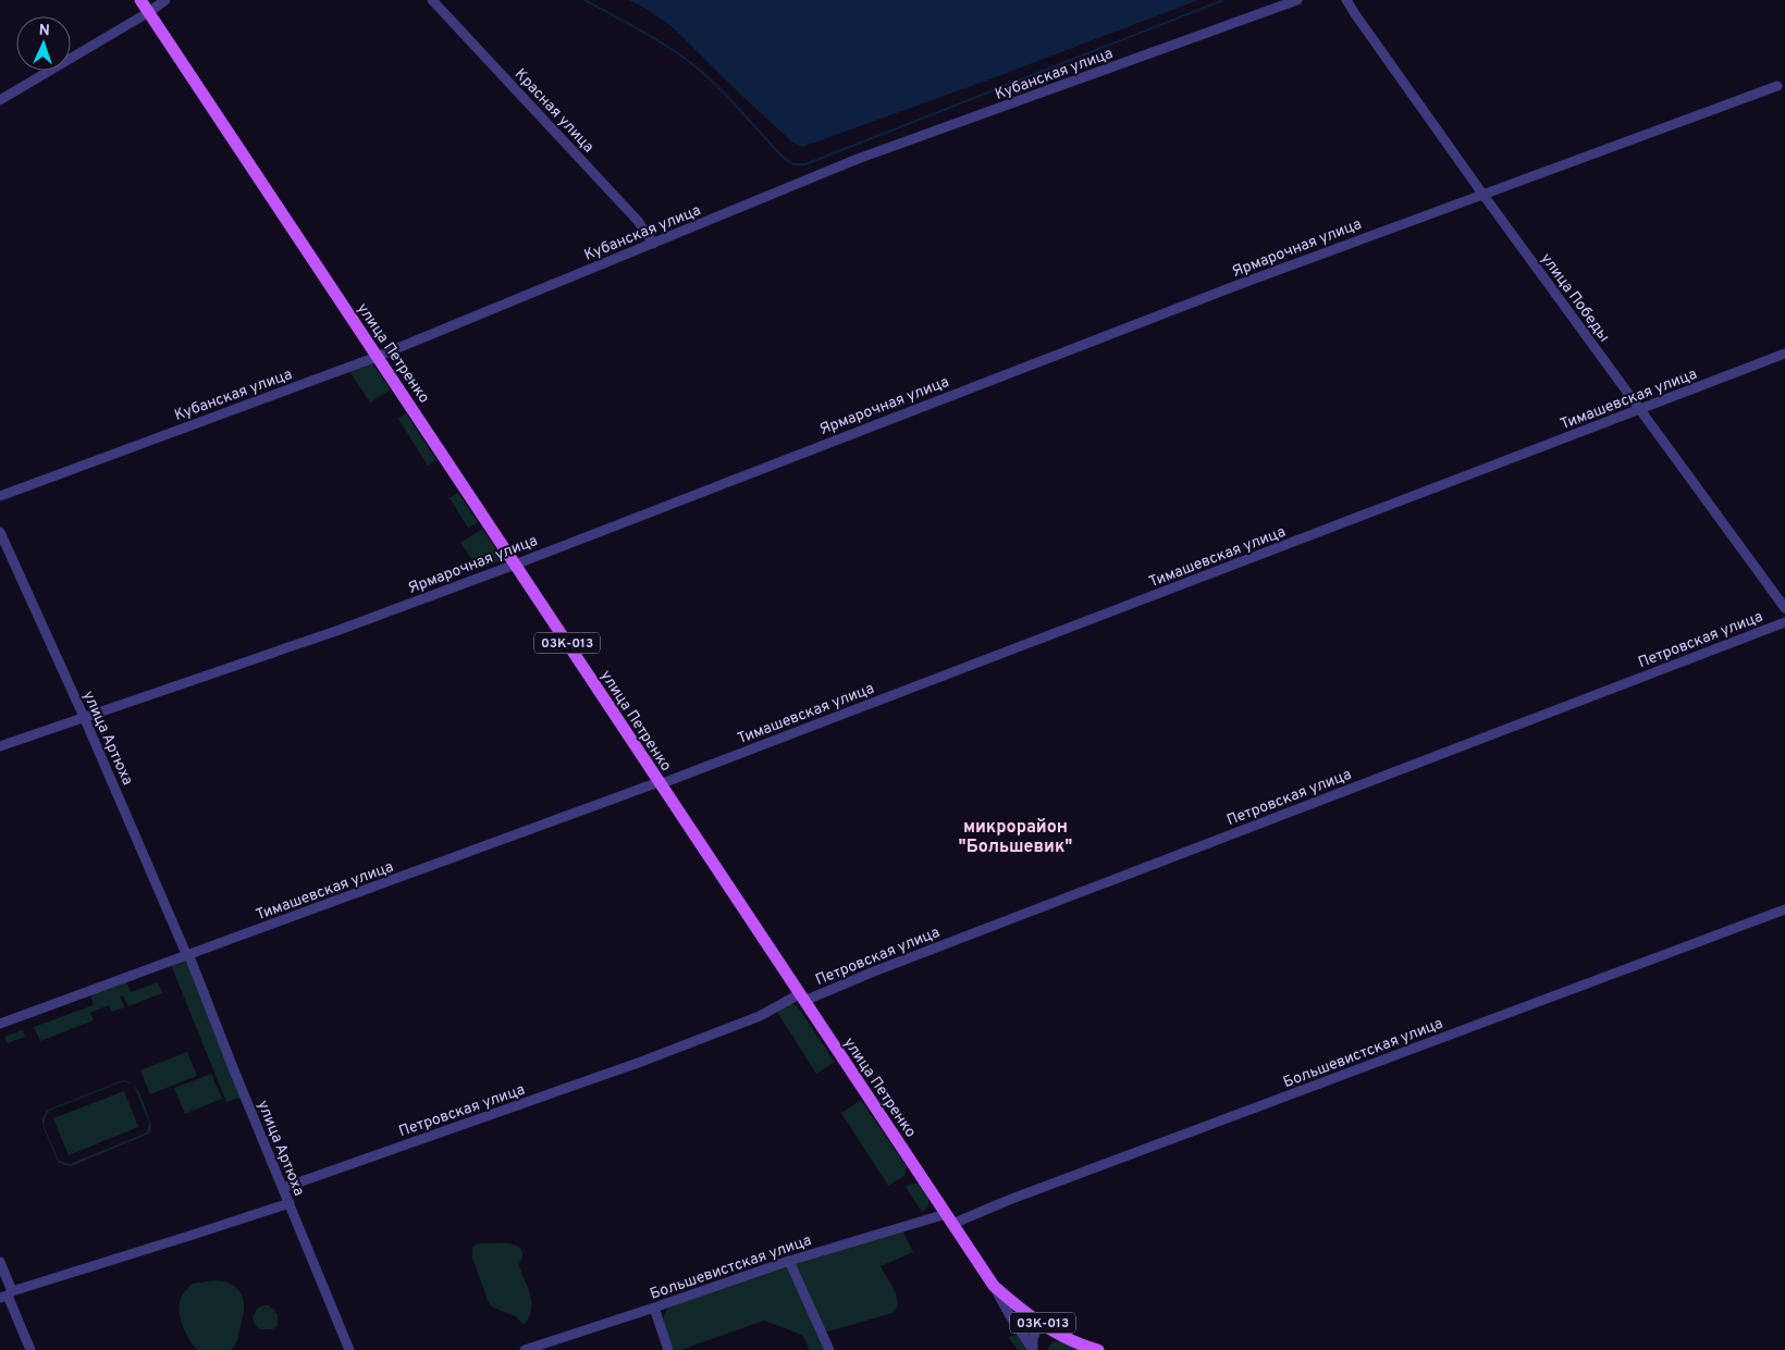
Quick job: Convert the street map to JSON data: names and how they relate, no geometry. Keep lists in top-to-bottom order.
{
  "streets": {
    "main road": ["улица Петренко", "03К-013"],
    "street": [
      "Кубанская улица",
      "Красная улица",
      "Ярмарочная улица",
      "улица Победы",
      "Тимашевская улица",
      "Петровская улица",
      "улица Артюха",
      "Большевистская улица"
    ]
  },
  "crossings": [
    ["Кубанская улица", "Красная улица"],
    ["Кубанская улица", "улица Петренко"],
    ["Ярмарочная улица", "улица Победы"],
    ["Ярмарочная улица", "улица Петренко"],
    ["Ярмарочная улица", "улица Артюха"],
    ["улица Победы", "Тимашевская улица"],
    ["улица Петренко", "Тимашевская улица"],
    ["улица Петренко", "Петровская улица"],
    ["улица Петренко", "03К-013"],
    ["улица Петренко", "Большевистская улица"],
    ["Тимашевская улица", "улица Артюха"],
    ["Петровская улица", "улица Артюха"]
  ],
  "districts": ["микрорайон \"Большевик\""],
  "north": "top"
}
